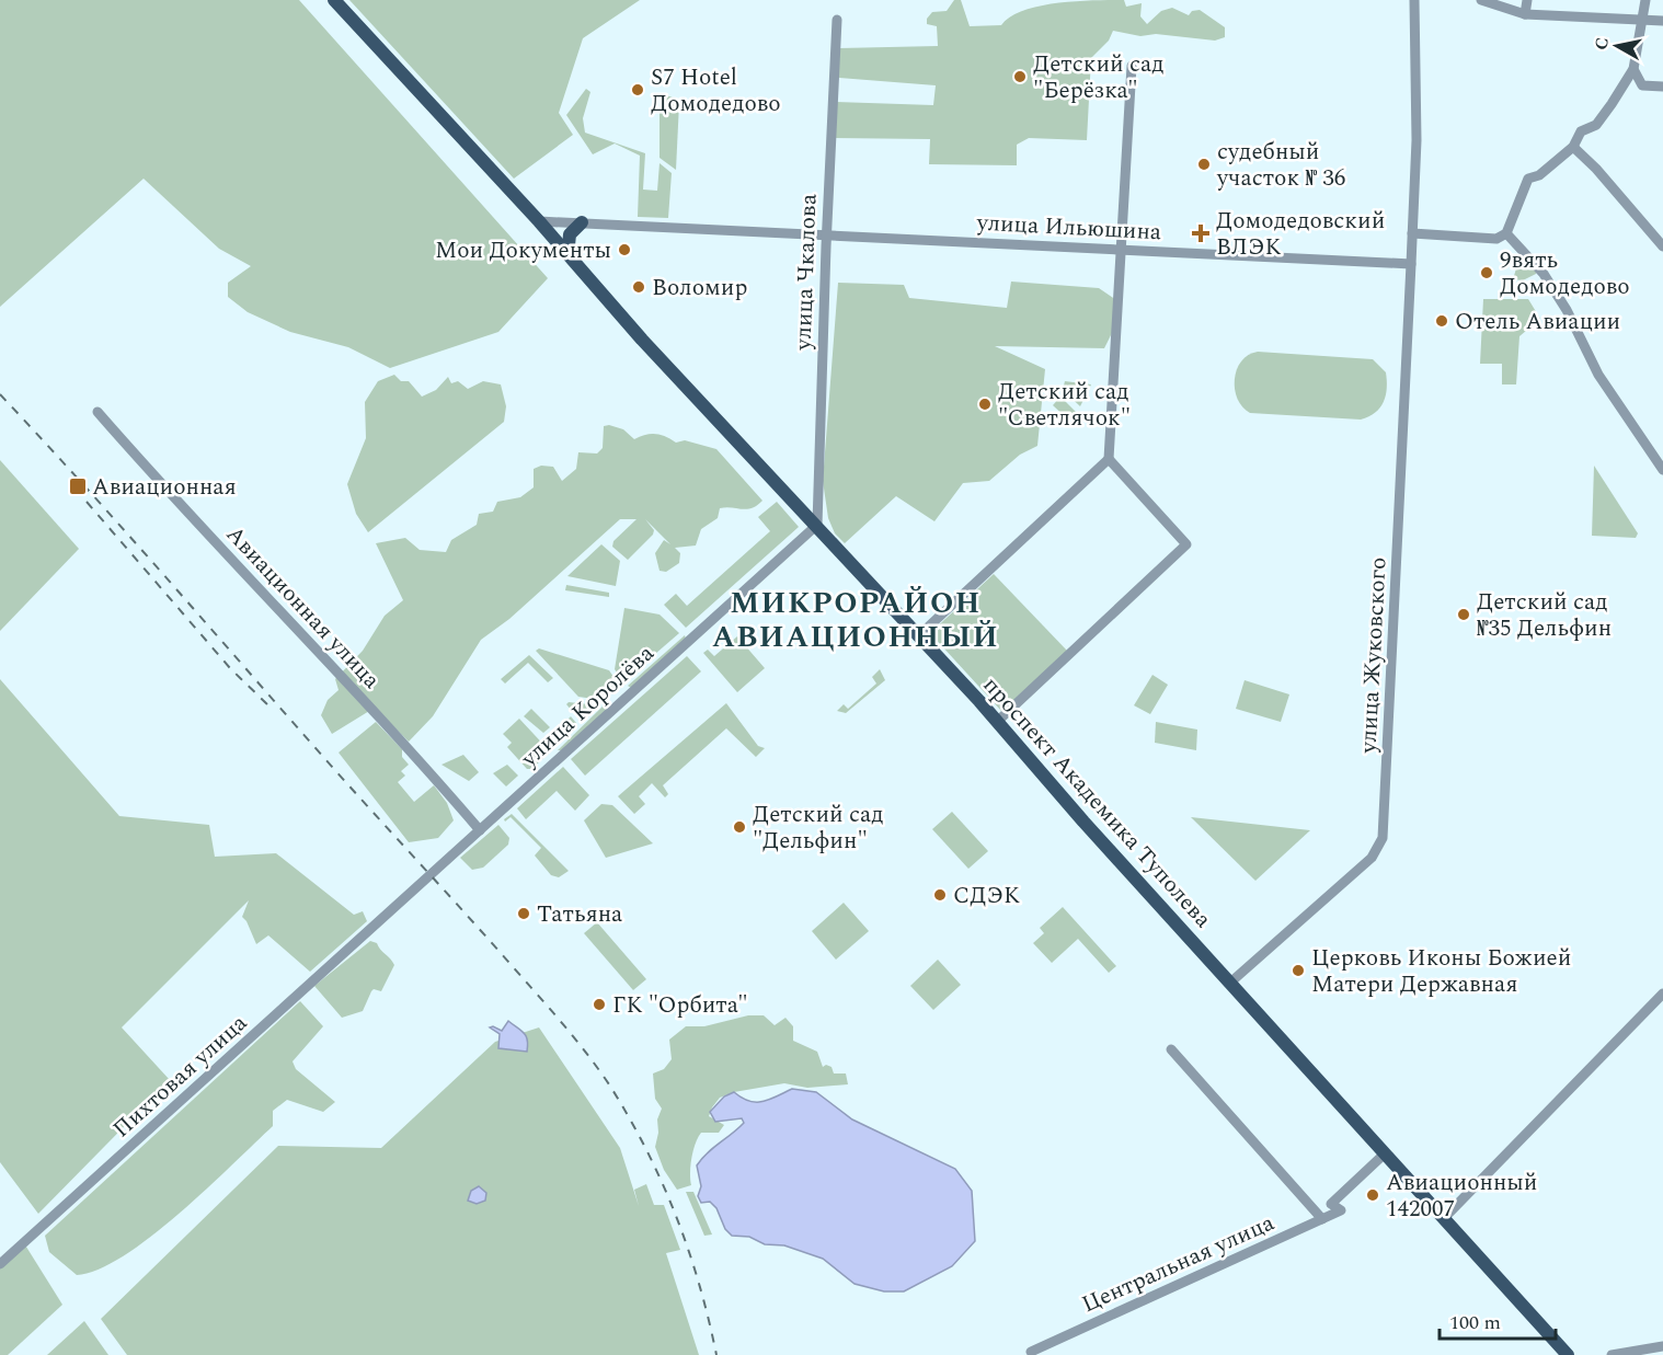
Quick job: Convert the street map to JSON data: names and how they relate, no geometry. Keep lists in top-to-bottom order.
{
  "streets": {
    "main road": ["проспект Академика Туполева"],
    "street": [
      "улица Ильюшина",
      "улица Чкалова",
      "Авиационная улица",
      "улица Жуковского",
      "улица Королёва",
      "Пихтовая улица",
      "Центральная улица"
    ]
  },
  "crossings": [
    ["улица Ильюшина", "улица Чкалова"],
    ["улица Ильюшина", "улица Жуковского"],
    ["улица Ильюшина", "проспект Академика Туполева"],
    ["улица Чкалова", "улица Королёва"],
    ["улица Чкалова", "проспект Академика Туполева"],
    ["Авиационная улица", "улица Королёва"],
    ["улица Жуковского", "проспект Академика Туполева"],
    ["улица Королёва", "проспект Академика Туполева"],
    ["улица Королёва", "Пихтовая улица"],
    ["проспект Академика Туполева", "Центральная улица"]
  ],
  "districts": ["МИКРОРАЙОН АВИАЦИОННЫЙ"],
  "places": {
    "other": [
      "Детский сад \"Берёзка\"",
      "S7 Hotel Домодедово",
      "судебный участок № 36",
      "Мои Документы",
      "9вять Домодедово",
      "Воломир",
      "Отель Авиации",
      "Детский сад \"Светлячок\"",
      "Детский сад №35 Дельфин",
      "Детский сад \"Дельфин\"",
      "СДЭК",
      "Татьяна",
      "Церковь Иконы Божией Матери Державная",
      "ГК \"Орбита\"",
      "Авиационный 142007"
    ],
    "health": ["Домодедовский ВЛЭК"],
    "transit": ["Авиационная"]
  },
  "scale_bar": "100 m",
  "north": "left"
}
